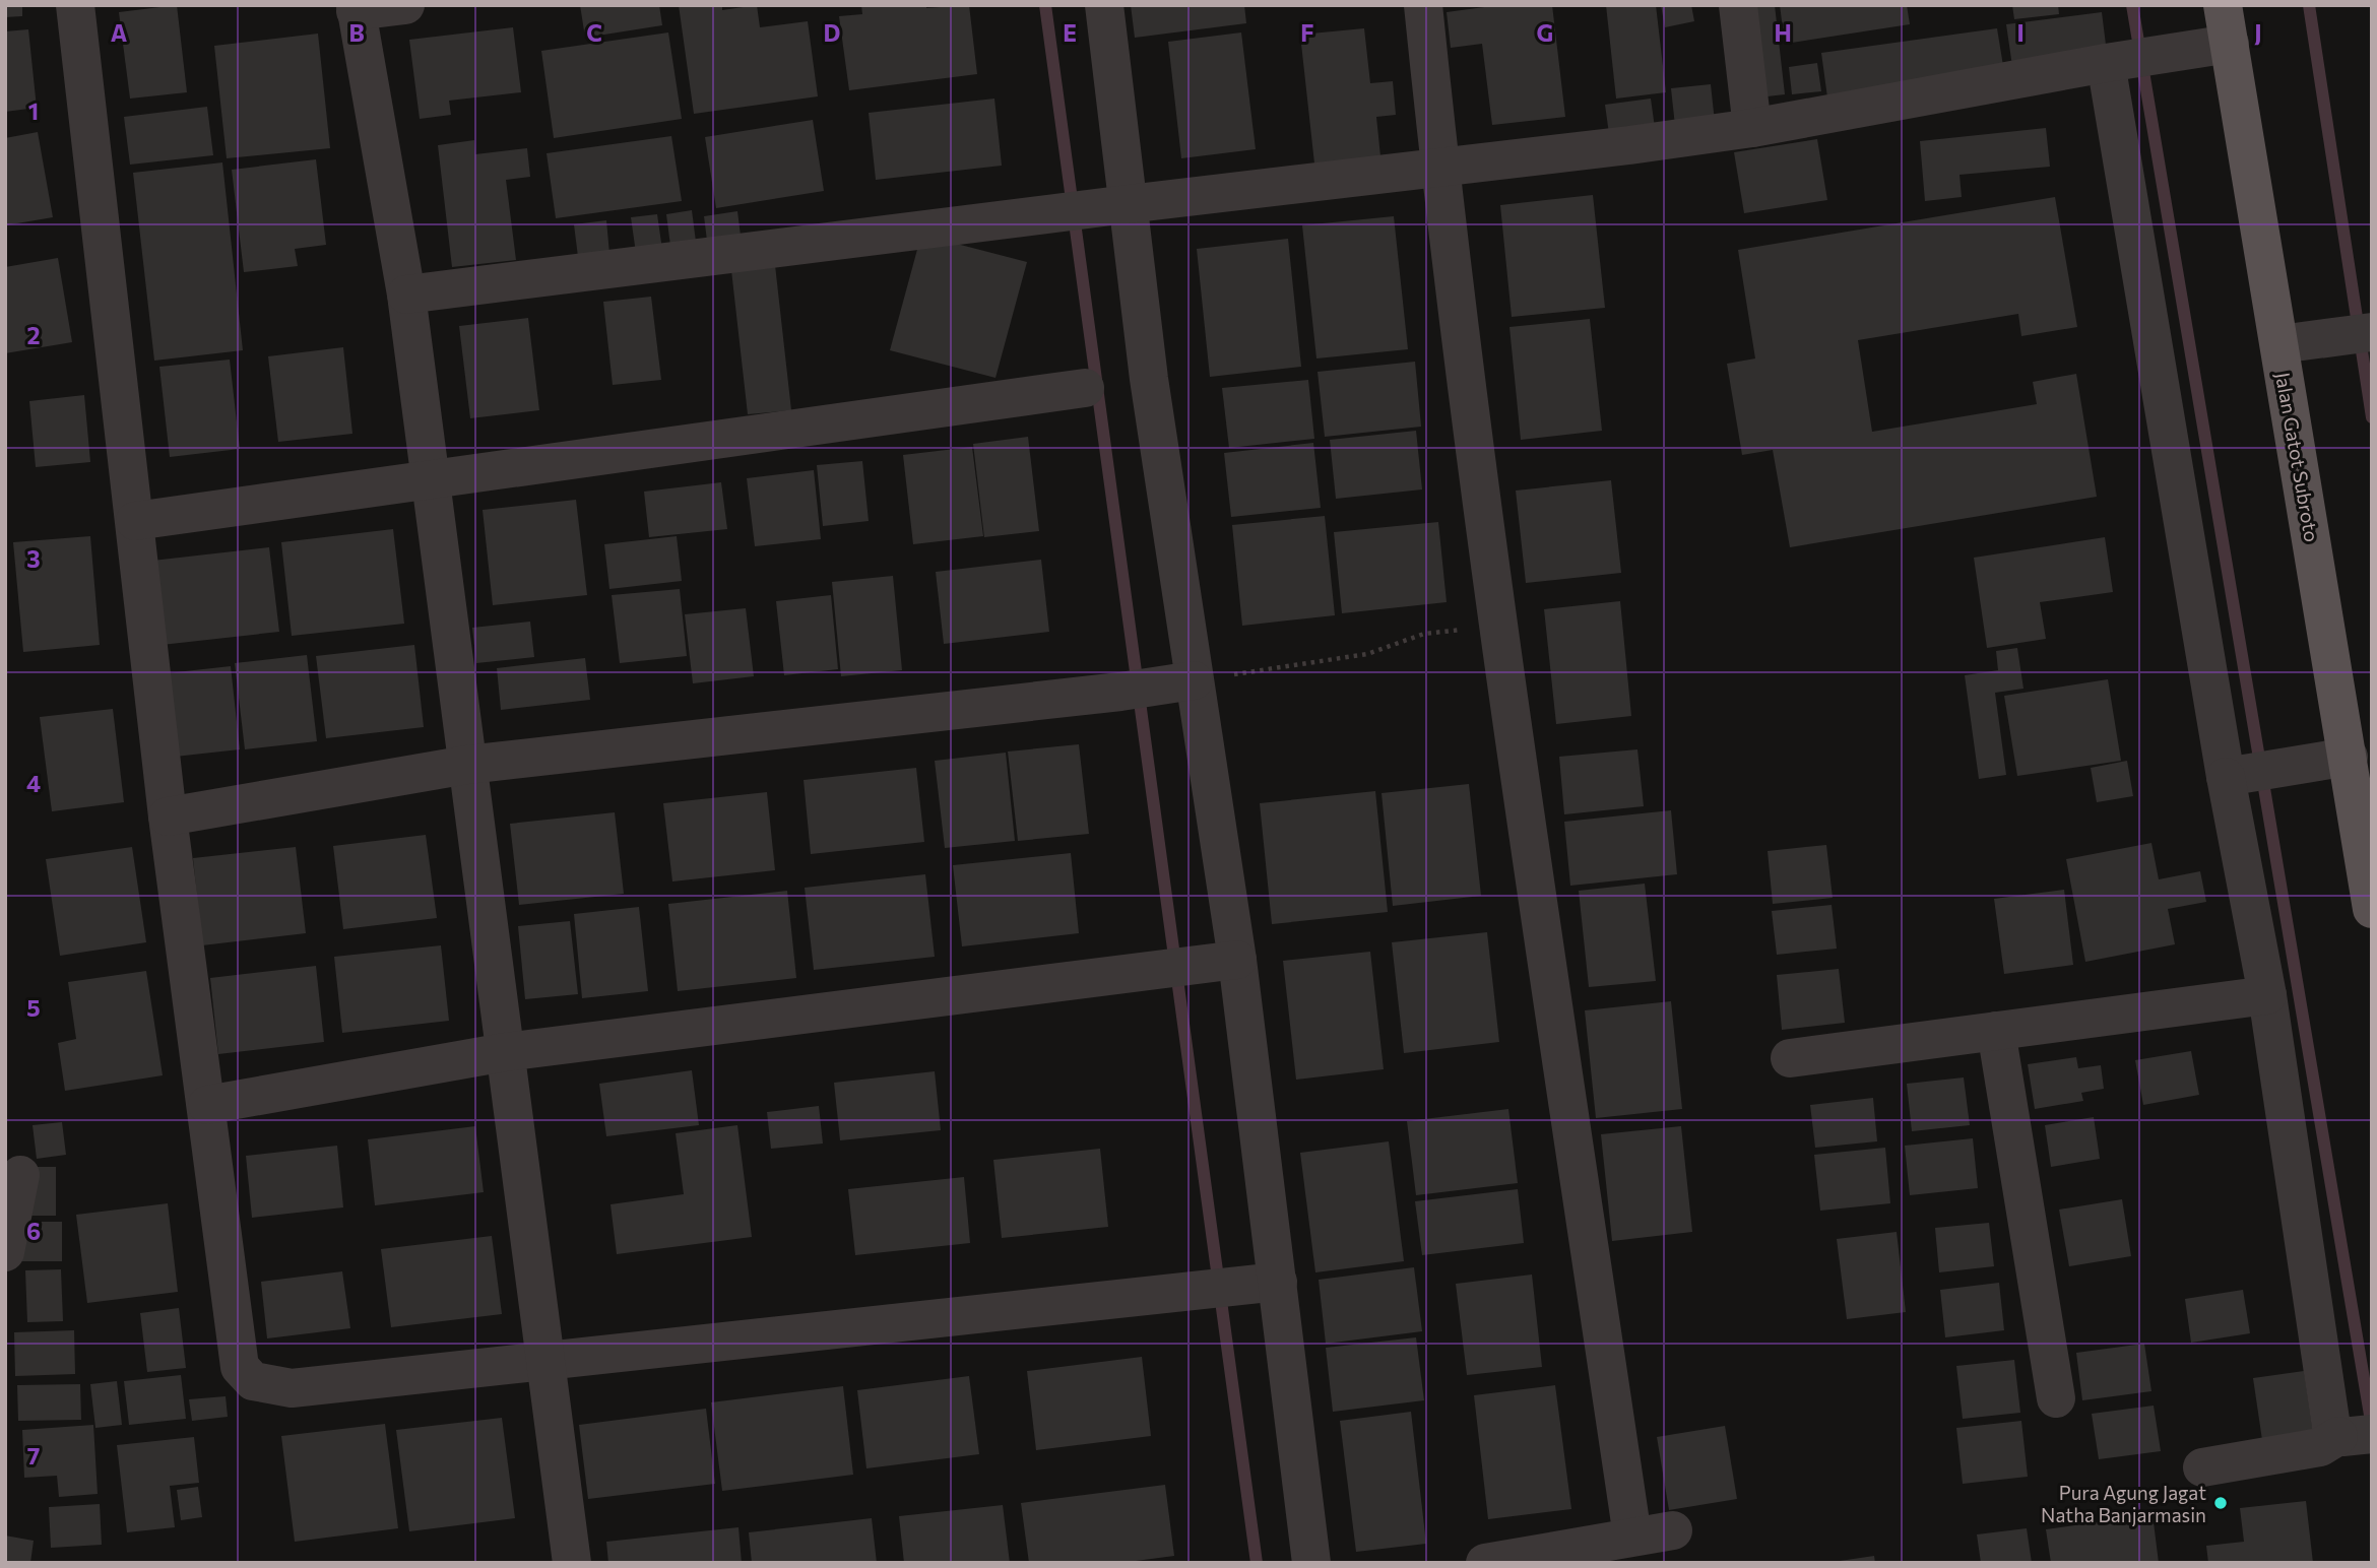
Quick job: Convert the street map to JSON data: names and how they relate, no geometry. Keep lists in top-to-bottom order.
{
  "streets": {
    "main road": ["Jalan Gatot Subroto"]
  },
  "places": ["Pura Agung Jagat Natha Banjarmasin"],
  "grid": {
    "columns": [
      "A",
      "B",
      "C",
      "D",
      "E",
      "F",
      "G",
      "H",
      "I",
      "J"
    ],
    "rows": [
      "1",
      "2",
      "3",
      "4",
      "5",
      "6",
      "7"
    ]
  }
}
